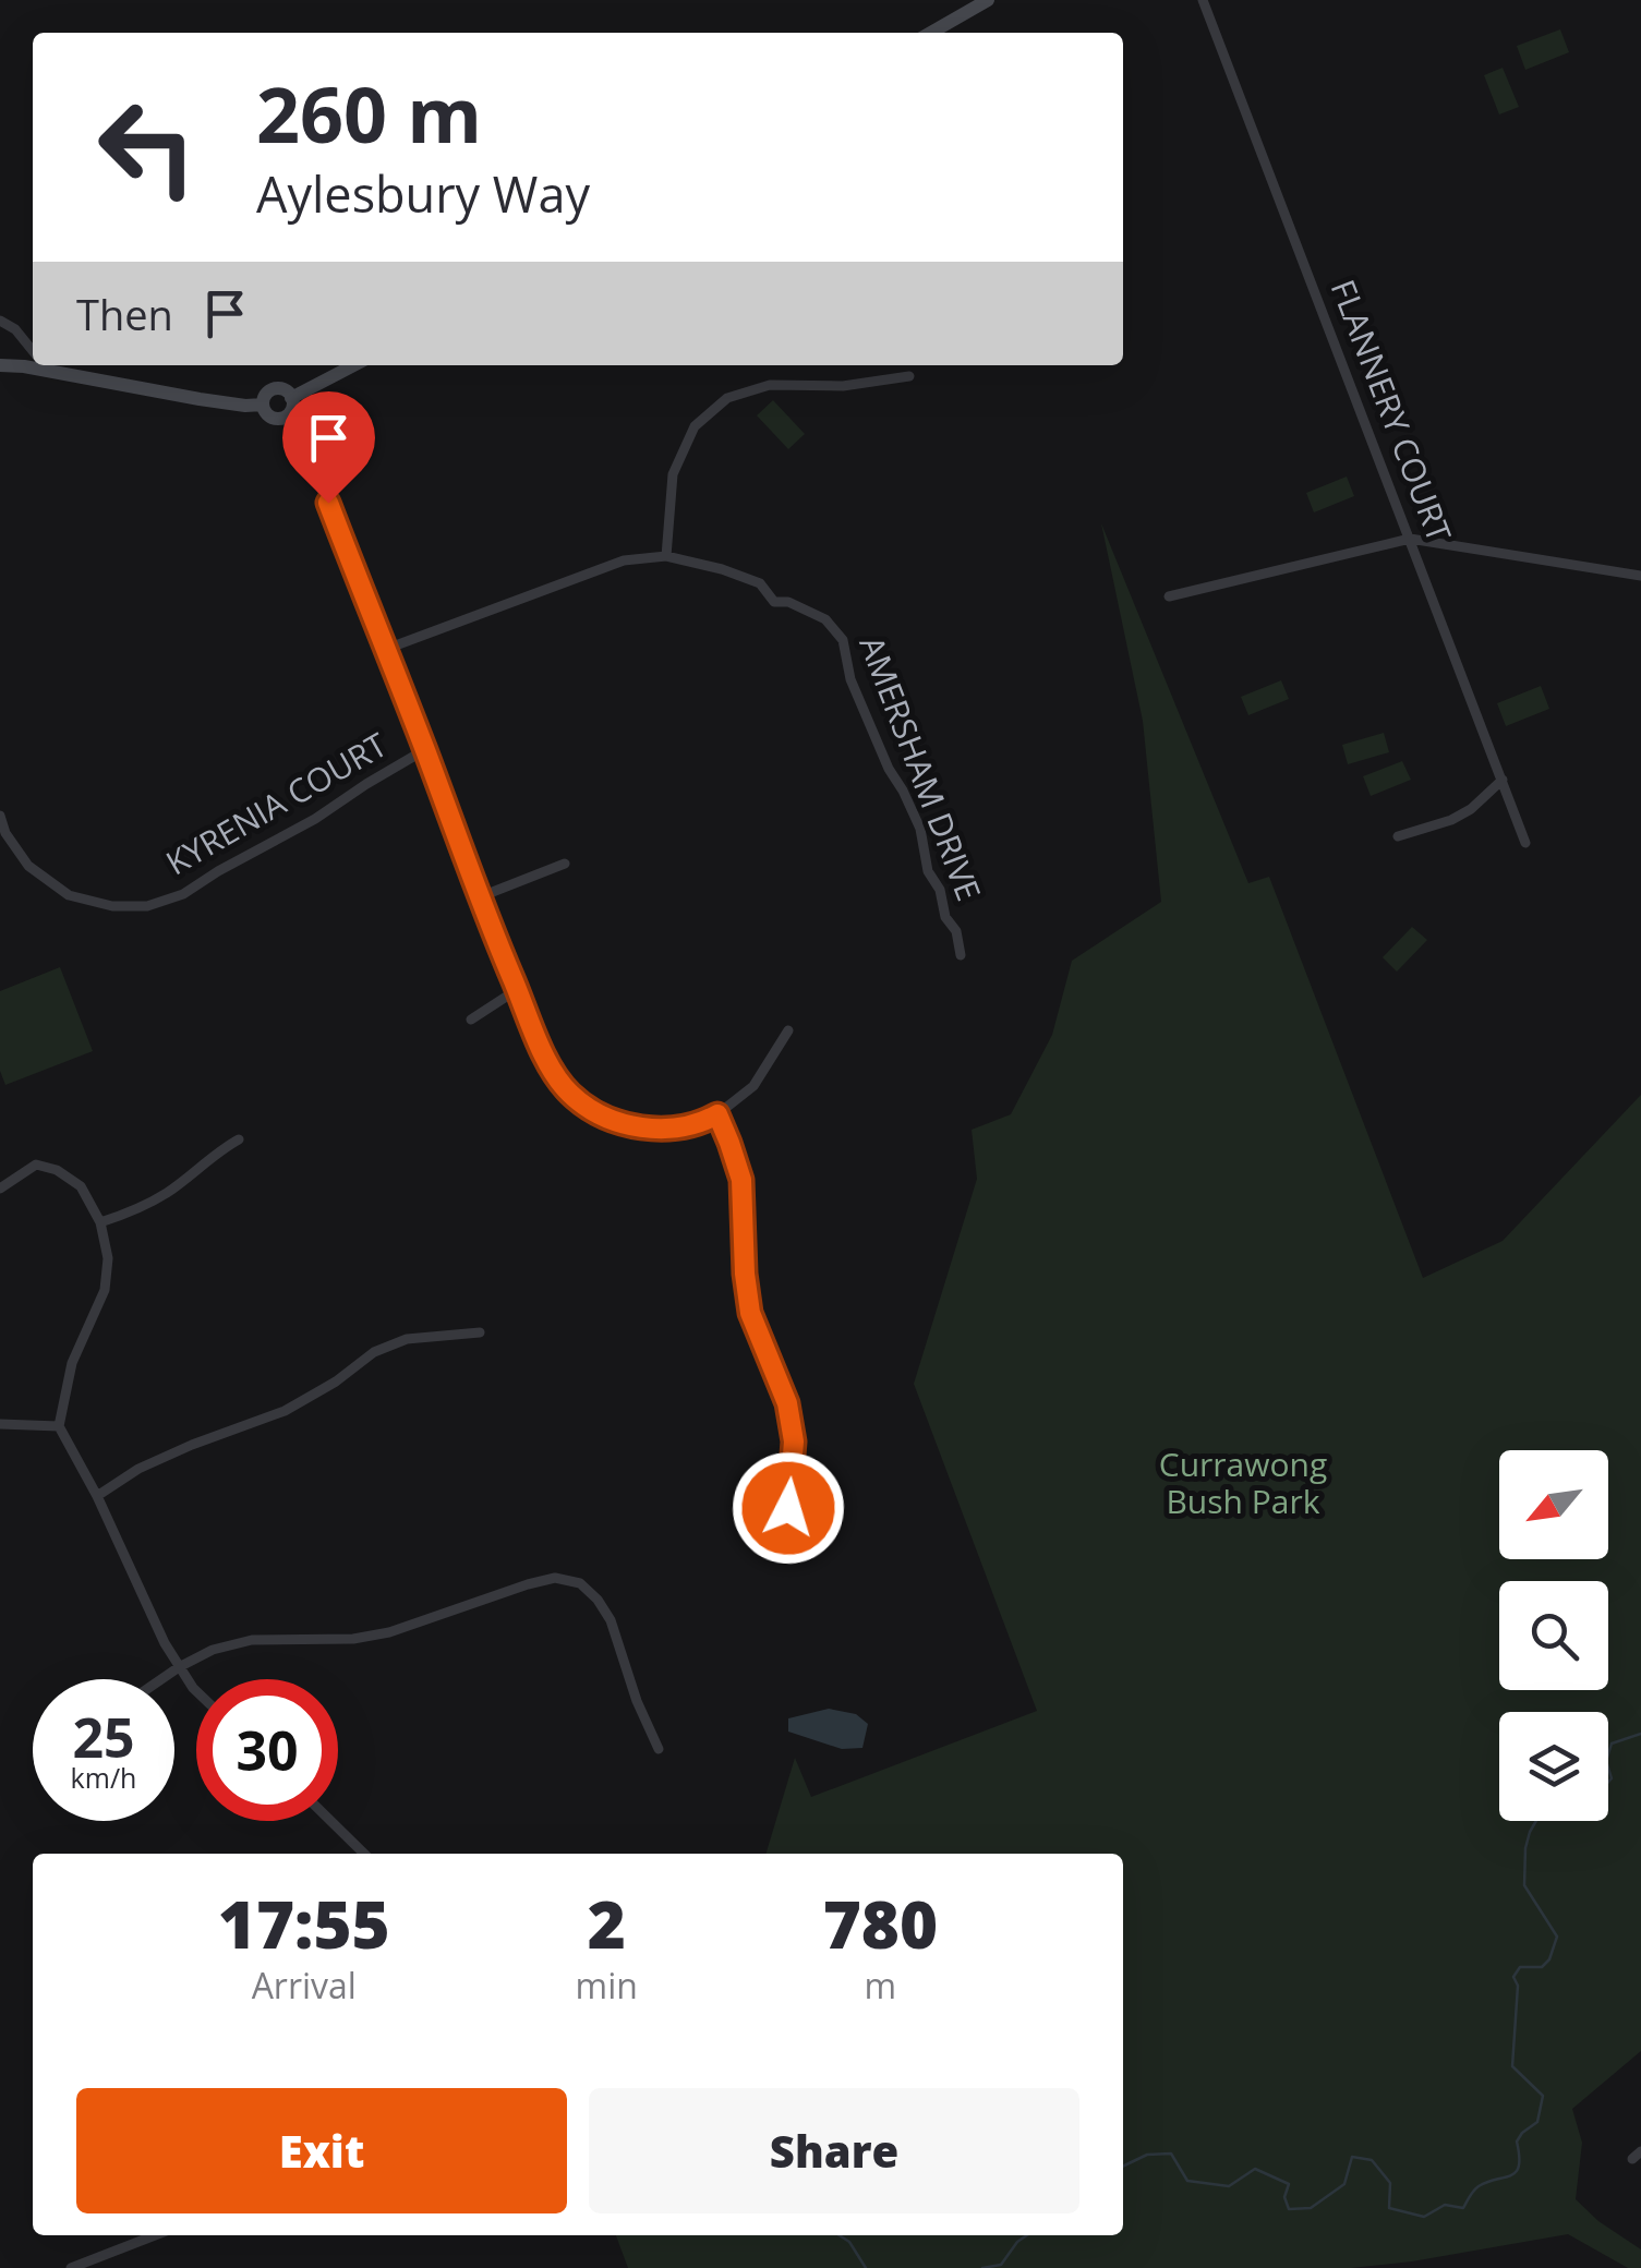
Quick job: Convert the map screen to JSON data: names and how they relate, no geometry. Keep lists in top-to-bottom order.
{
  "streets": {
    "street": ["FLANNERY COURT", "AMERSHAM DRIVE", "KYRENIA COURT"]
  },
  "parks": ["Currawong Bush Park"],
  "north": "bottom left",
  "page": {
    "turn": ["260 m", "Aylesbury Way"],
    "then": "Then",
    "speed": "25 km/h",
    "limit": "30",
    "eta": [
      "17:55",
      "Arrival",
      "2",
      "min",
      "780",
      "m"
    ],
    "buttons": ["Exit", "Share"]
  }
}
